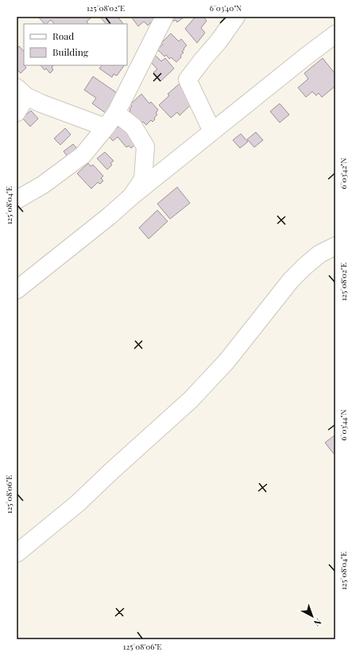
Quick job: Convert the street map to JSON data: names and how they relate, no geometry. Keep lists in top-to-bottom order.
{
  "legend": ["Road", "Building"],
  "north": "bottom right",
  "coordinates": [
    "125°08'02\"E",
    "6°03'40\"N",
    "6°03'42\"N",
    "125°08'04\"E",
    "6°03'44\"N",
    "125°08'06\"E"
  ]
}
